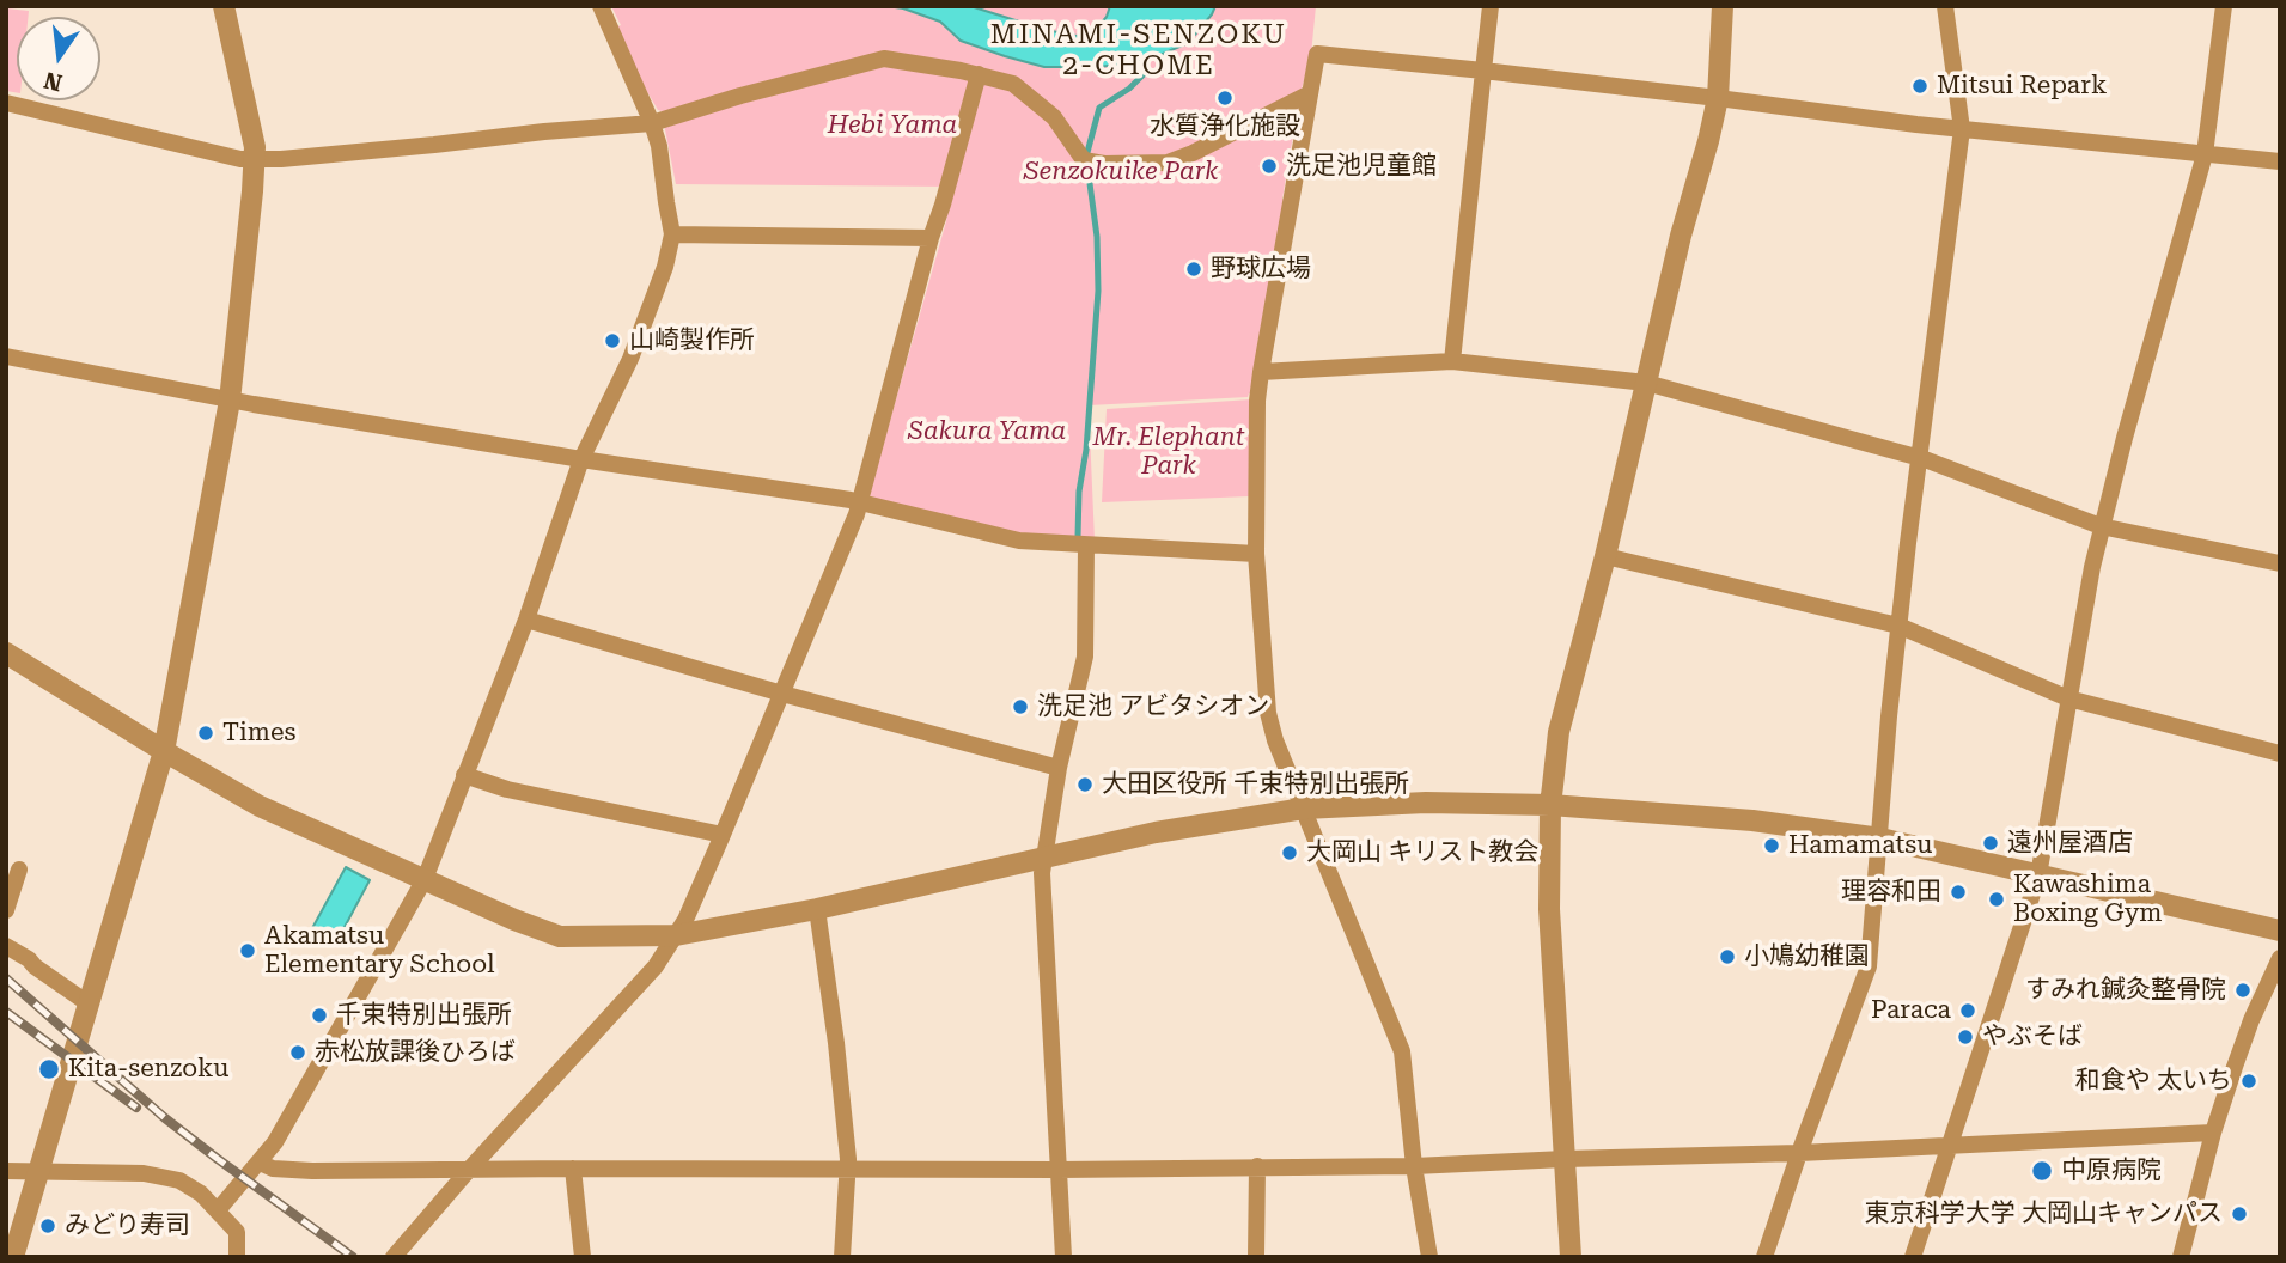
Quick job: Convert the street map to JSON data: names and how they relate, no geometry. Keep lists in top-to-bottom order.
{
  "districts": ["MINAMI-SENZOKU 2-CHOME"],
  "parks": [
    "Hebi Yama",
    "Senzokuike Park",
    "Sakura Yama",
    "Mr. Elephant Park"
  ],
  "places": [
    "Mitsui Repark",
    "水質浄化施設",
    "洗足池児童館",
    "野球広場",
    "山崎製作所",
    "洗足池 アビタシオン",
    "Times",
    "大田区役所 千束特別出張所",
    "遠州屋酒店",
    "Hamamatsu",
    "大岡山 キリスト教会",
    "理容和田",
    "Kawashima Boxing Gym",
    "Akamatsu Elementary School",
    "小鳩幼稚園",
    "すみれ鍼灸整骨院",
    "Paraca",
    "千束特別出張所",
    "やぶそば",
    "赤松放課後ひろば",
    "Kita-senzoku",
    "和食や 太いち",
    "中原病院",
    "東京科学大学 大岡山キャンパス",
    "みどり寿司"
  ],
  "north": "bottom"
}
